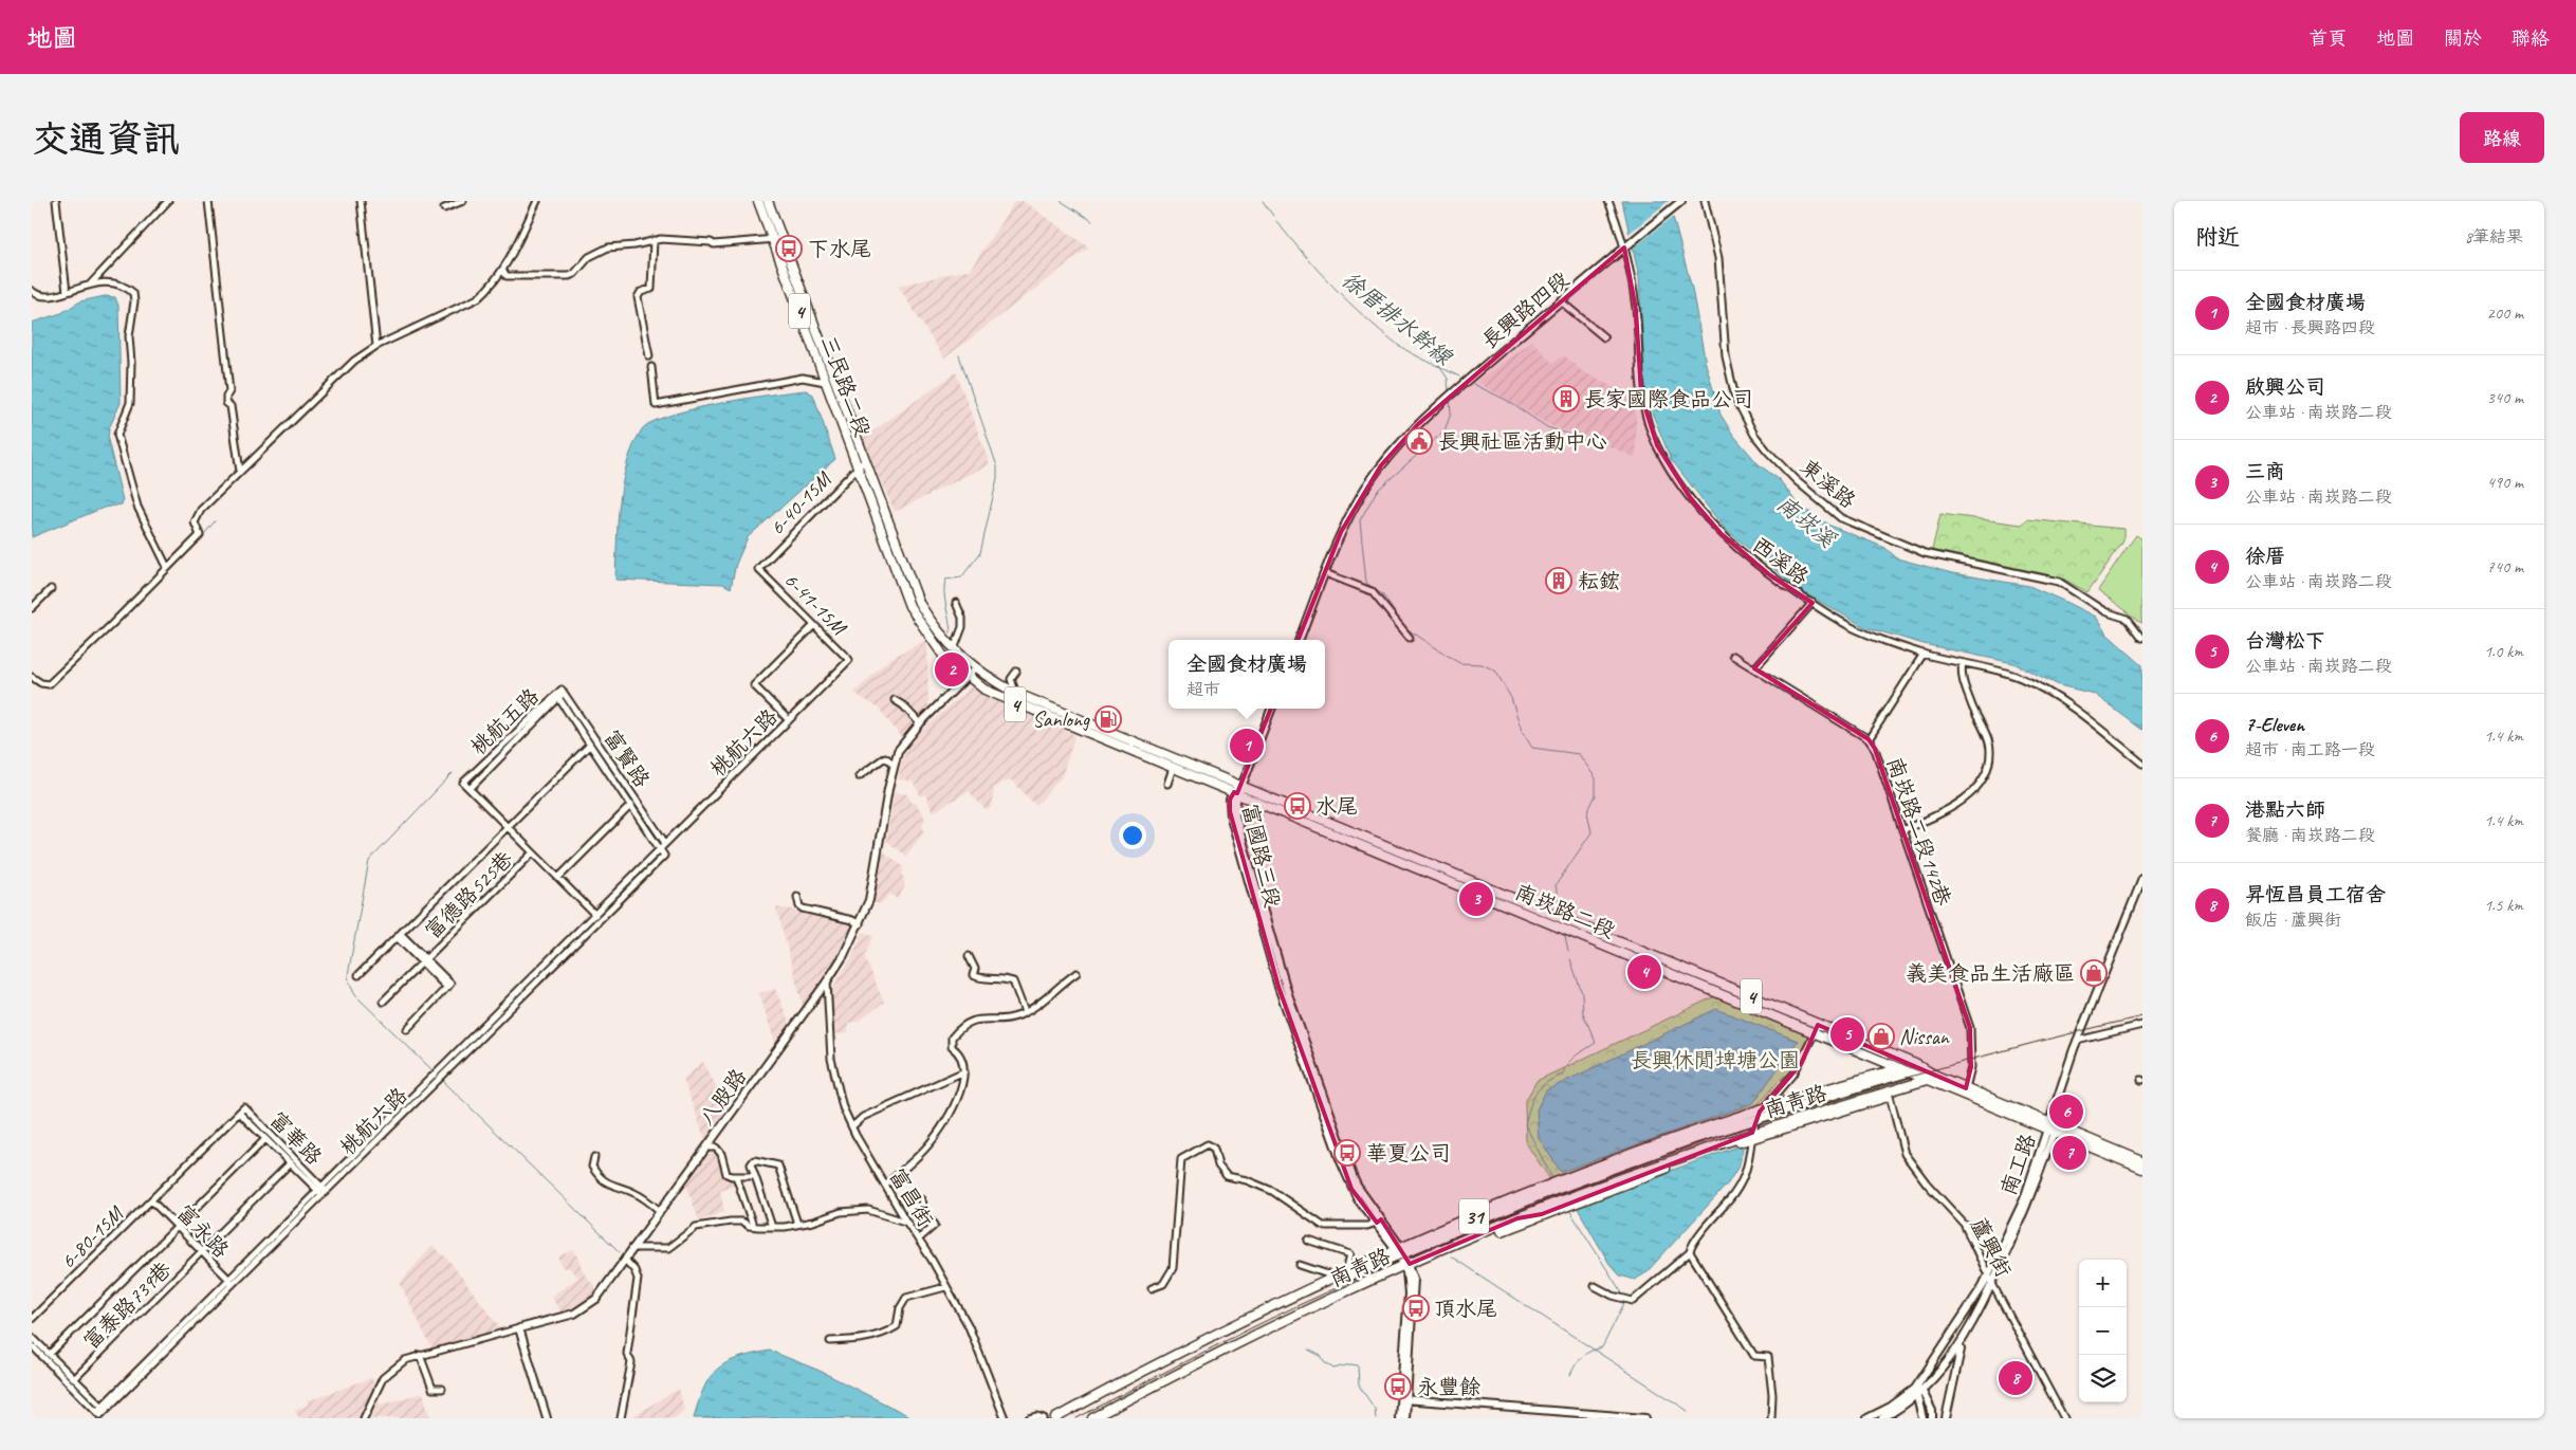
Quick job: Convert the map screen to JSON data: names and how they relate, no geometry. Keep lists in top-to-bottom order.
{
  "streets": {
    "main road": [
      "4",
      "三民路二段",
      "南崁路二段",
      "南青路",
      "31"
    ],
    "street": [
      "長興路四段",
      "東溪路",
      "6-40-15M",
      "西溪路",
      "6-41-15M",
      "桃航五路",
      "桃航六路",
      "富賢路",
      "南崁路二段142巷",
      "富國路三段",
      "富德路525巷",
      "八股路",
      "富華路",
      "南工路",
      "富昌街",
      "富永路",
      "6-80-15M",
      "蘆興街",
      "富泰路739巷"
    ]
  },
  "crossings": [
    ["長興路四段", "西溪路"],
    ["三民路二段", "6-40-15M"],
    ["三民路二段", "南崁路二段"],
    ["6-40-15M", "6-41-15M"],
    ["6-41-15M", "桃航六路"],
    ["桃航五路", "富賢路"],
    ["桃航六路", "富賢路"],
    ["桃航六路", "富華路"],
    ["桃航六路", "富永路"],
    ["南崁路二段142巷", "南崁路二段"],
    ["富國路三段", "南崁路二段"],
    ["富國路三段", "南青路"],
    ["富國路三段", "31"],
    ["南崁路二段", "八股路"],
    ["南崁路二段", "南青路"],
    ["南崁路二段", "南工路"],
    ["南崁路二段", "31"],
    ["八股路", "富昌街"],
    ["南青路", "31"],
    ["富華路", "6-80-15M"],
    ["富華路", "富泰路739巷"],
    ["南工路", "蘆興街"],
    ["31", "蘆興街"],
    ["富永路", "6-80-15M"],
    ["富永路", "富泰路739巷"]
  ],
  "water": ["徐厝排水幹線", "南崁溪"],
  "parks": ["長興休閒埤塘公園"],
  "places": {
    "bus stop": [
      "下水尾",
      "水尾",
      "華夏公司",
      "頂水尾",
      "永豐餘"
    ],
    "building": ["長家國際食品公司", "耘鋐"],
    "public building": ["長興社區活動中心"],
    "fuel station": ["Sanlong"],
    "shop": ["義美食品生活廠區", "Nissan"]
  },
  "page": {
    "header": "地圖",
    "nav": [
      "首頁",
      "地圖",
      "關於",
      "聯絡"
    ],
    "buttons": "路線",
    "title": "交通資訊",
    "heading": ["附近", "8筆結果"],
    "list": [
      {
        "mark": "1",
        "name": "全國食材廣場",
        "note": "超市 · 長興路四段",
        "value": "200 m"
      },
      {
        "mark": "2",
        "name": "啟興公司",
        "note": "公車站 · 南崁路二段",
        "value": "340 m"
      },
      {
        "mark": "3",
        "name": "三商",
        "note": "公車站 · 南崁路二段",
        "value": "490 m"
      },
      {
        "mark": "4",
        "name": "徐厝",
        "note": "公車站 · 南崁路二段",
        "value": "740 m"
      },
      {
        "mark": "5",
        "name": "台灣松下",
        "note": "公車站 · 南崁路二段",
        "value": "1.0 km"
      },
      {
        "mark": "6",
        "name": "7-Eleven",
        "note": "超市 · 南工路一段",
        "value": "1.4 km"
      },
      {
        "mark": "7",
        "name": "港點六師",
        "note": "餐廳 · 南崁路二段",
        "value": "1.4 km"
      },
      {
        "mark": "8",
        "name": "昇恆昌員工宿舍",
        "note": "飯店 · 蘆興街",
        "value": "1.5 km"
      }
    ],
    "popup": ["全國食材廣場", "超市"],
    "pins": [
      "2",
      "1",
      "3",
      "4",
      "5",
      "6",
      "7",
      "8"
    ],
    "map_buttons": ["+", "−"]
  }
}
